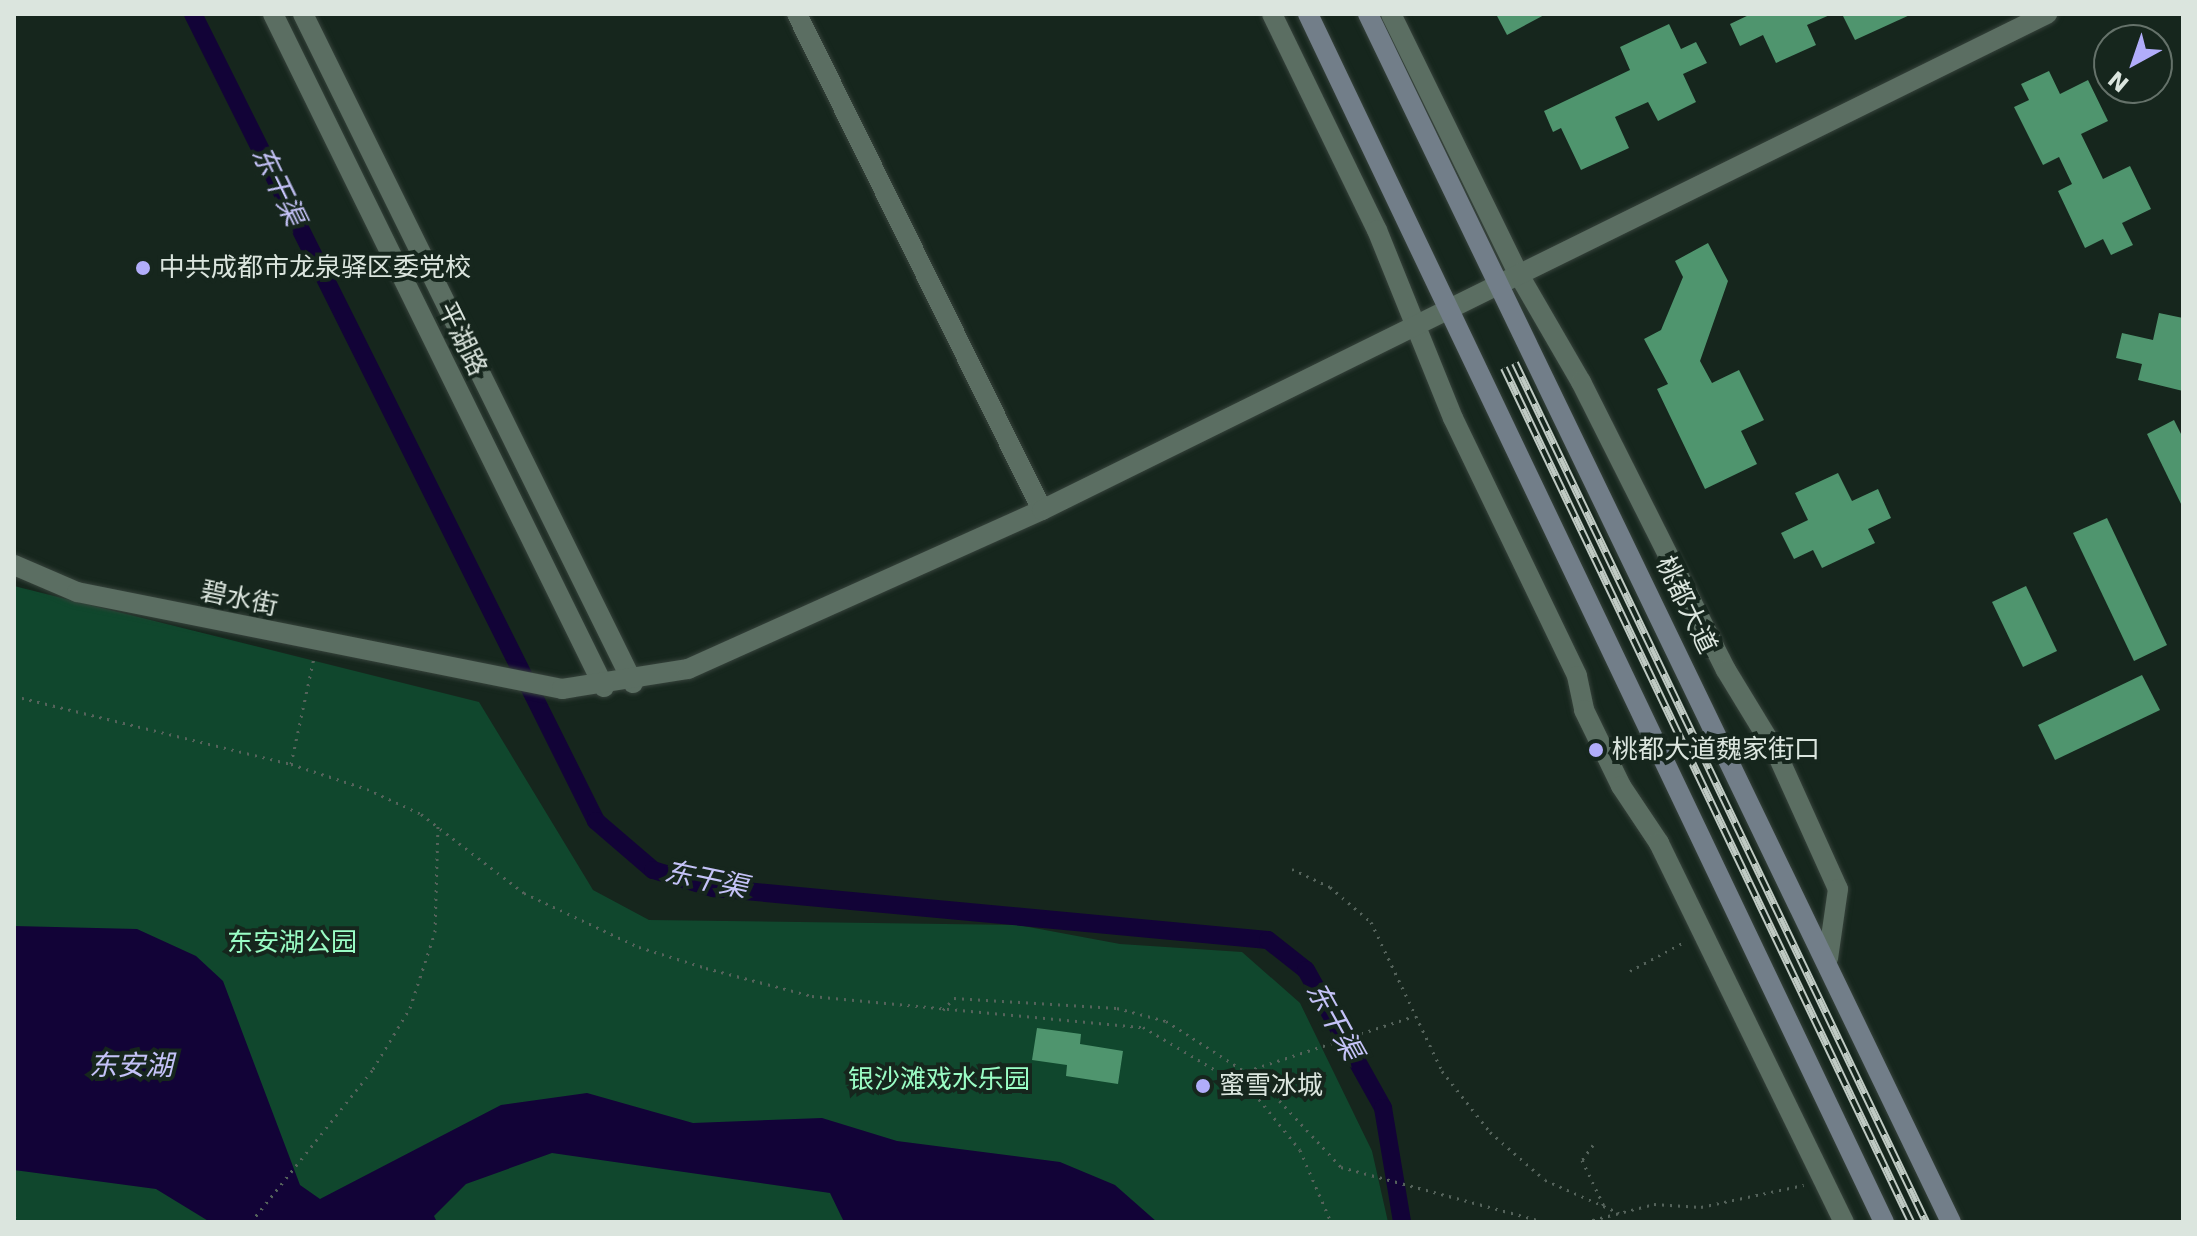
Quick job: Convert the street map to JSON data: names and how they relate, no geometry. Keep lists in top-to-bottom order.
{
  "streets": {
    "main road": ["桃都大道"],
    "street": ["平湖路", "碧水街"]
  },
  "crossings": [
    ["平湖路", "碧水街"],
    ["碧水街", "桃都大道"]
  ],
  "water": ["东干渠", "东安湖"],
  "parks": ["东安湖公园", "银沙滩戏水乐园"],
  "places": ["中共成都市龙泉驿区委党校", "桃都大道魏家街口", "蜜雪冰城"],
  "north": "bottom left"
}
